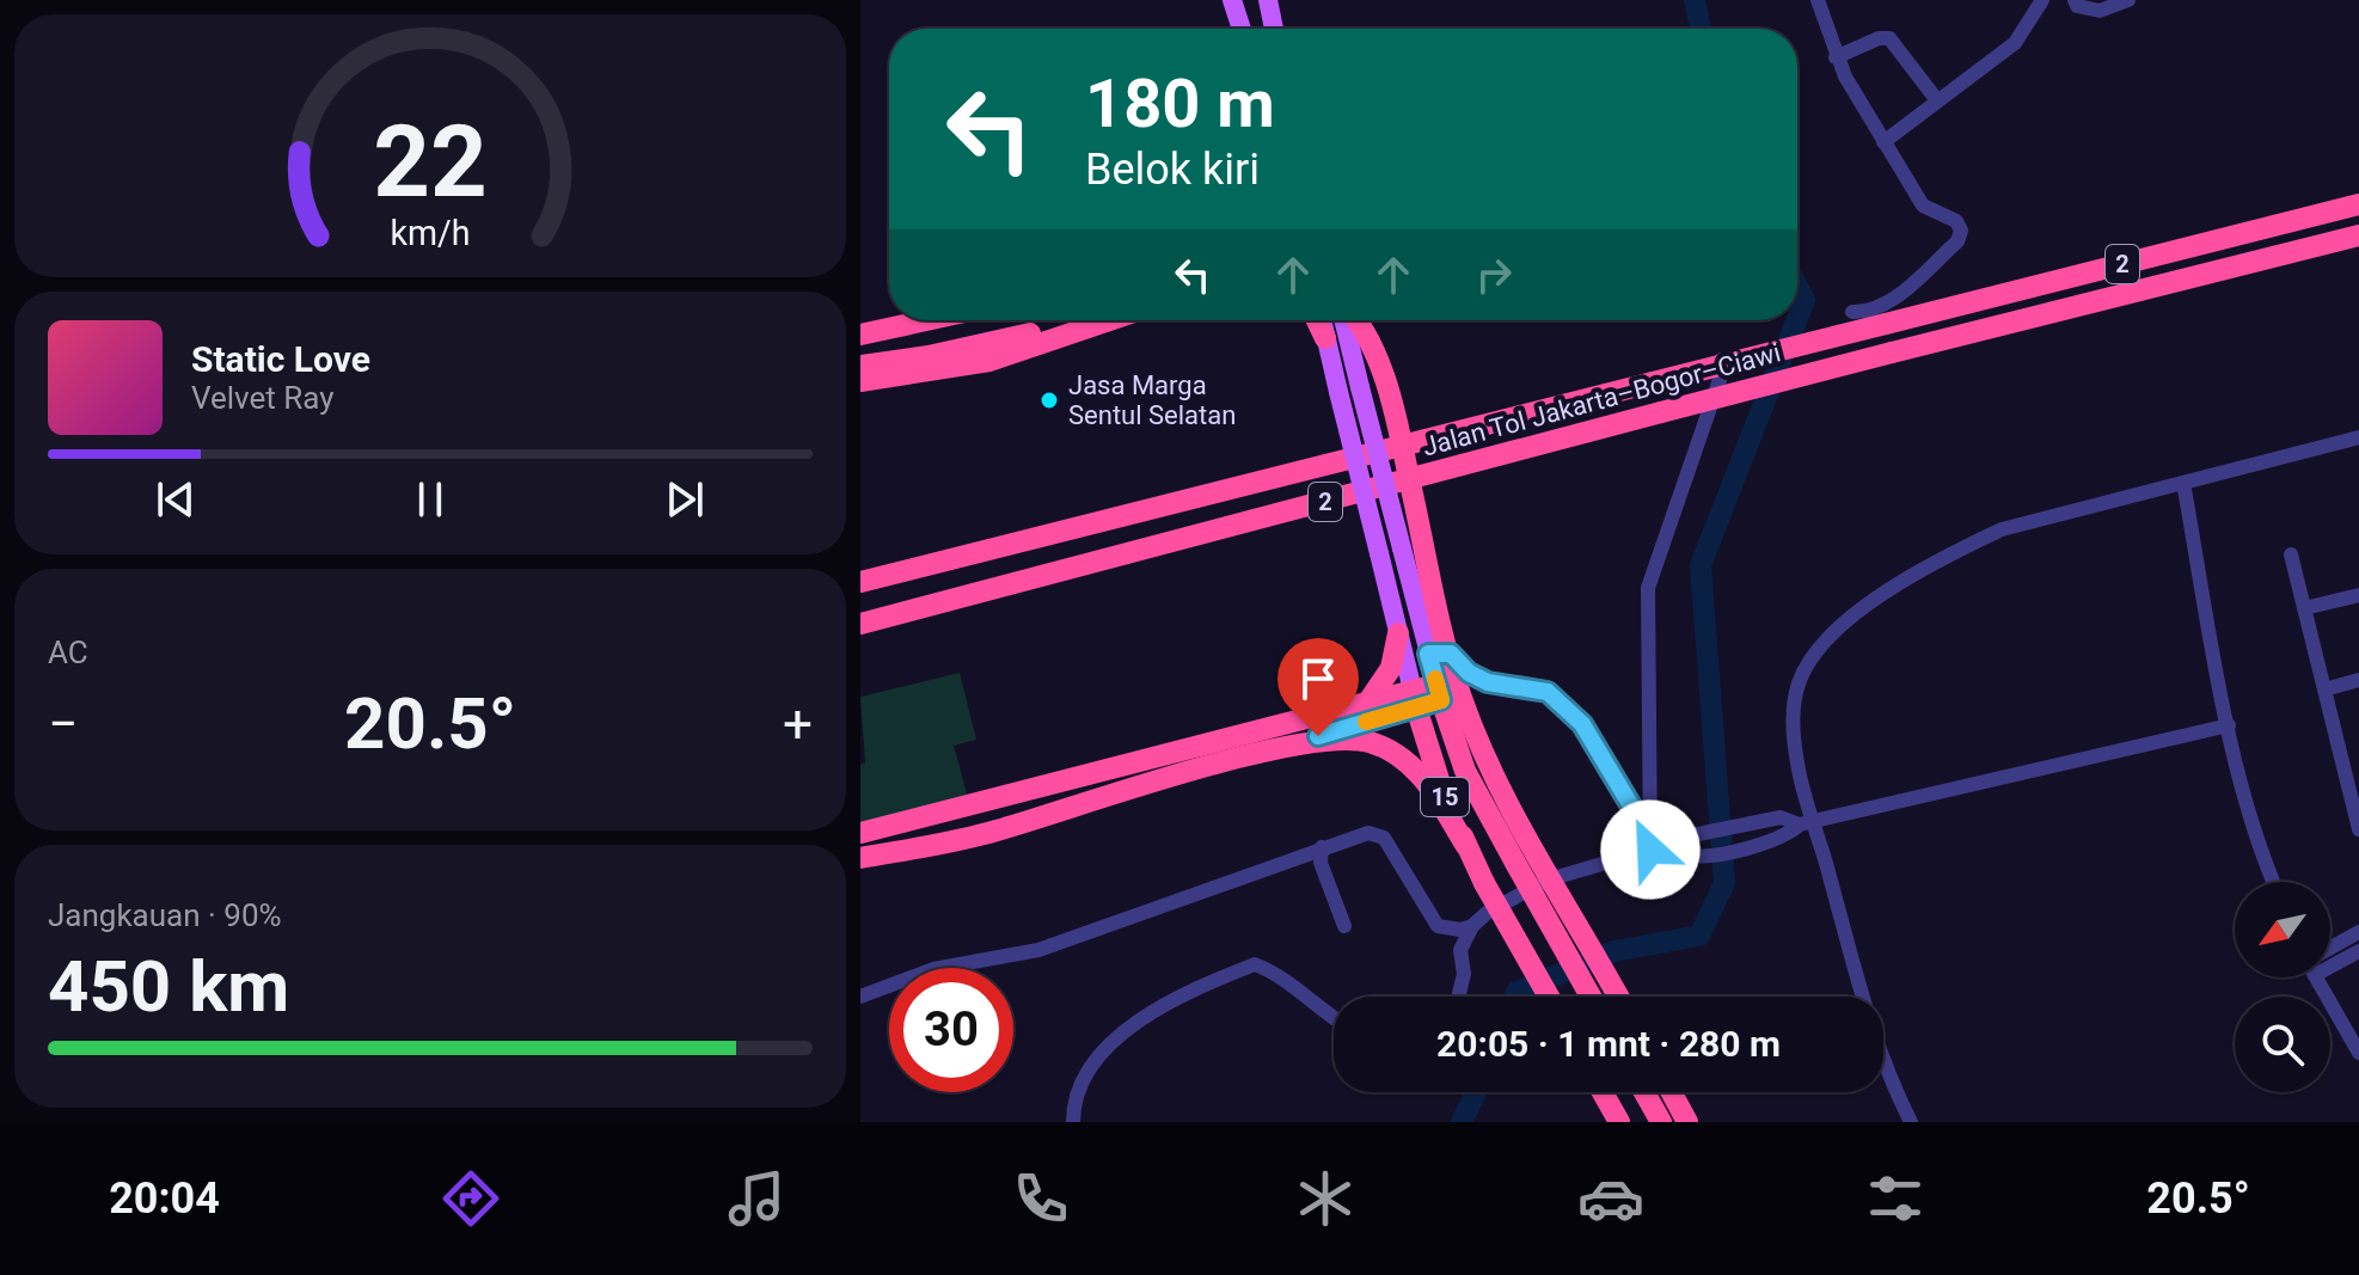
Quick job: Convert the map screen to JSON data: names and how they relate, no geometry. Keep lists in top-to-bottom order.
{
  "streets": {
    "highway": ["2", "Jalan Tol Jakarta–Bogor–Ciawi", "15"]
  },
  "places": ["Jasa Marga Sentul Selatan"],
  "north": "bottom left",
  "page": {
    "turn": ["180 m", "Belok kiri"],
    "song": ["Static Love", "Velvet Ray"],
    "tile": [
      "AC",
      ["Jangkauan · 90%", "450 km"]
    ],
    "heat": ["−", "20.5°", "+"],
    "limit": "30",
    "trip": "20:05 · 1 mnt · 280 m",
    "tabs": ["20:04", "20.5°"],
    "gauge": ["22", "km/h"]
  }
}
